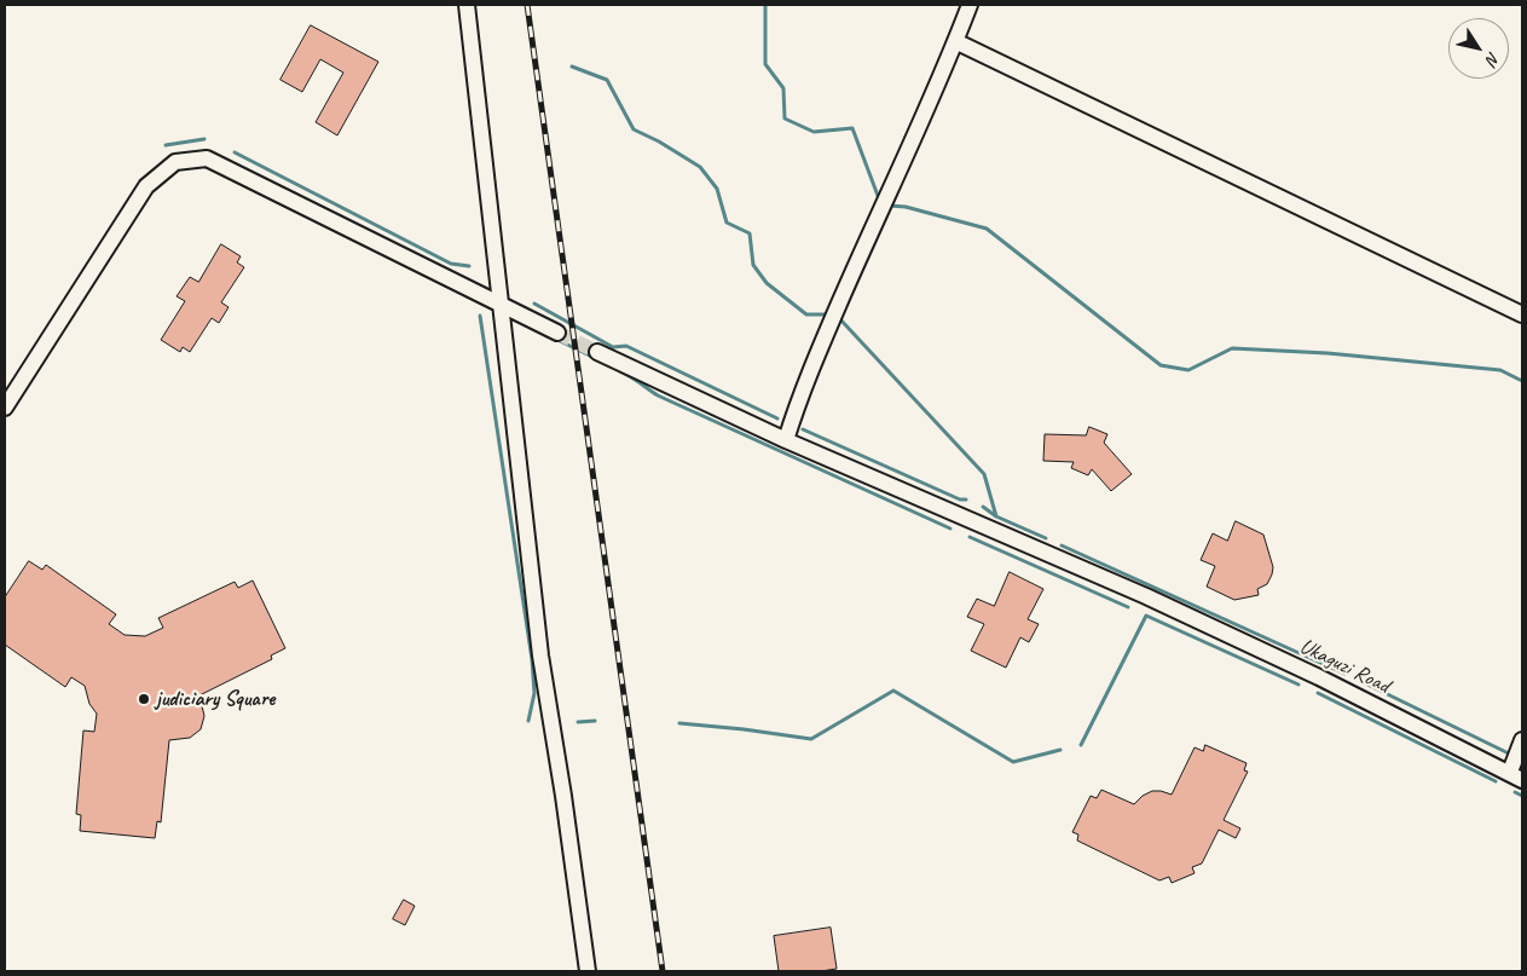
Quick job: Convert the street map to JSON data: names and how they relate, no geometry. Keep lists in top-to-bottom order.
{
  "streets": {
    "street": ["Ukaguzi Road"]
  },
  "places": ["judiciary Square"],
  "north": "bottom right"
}
